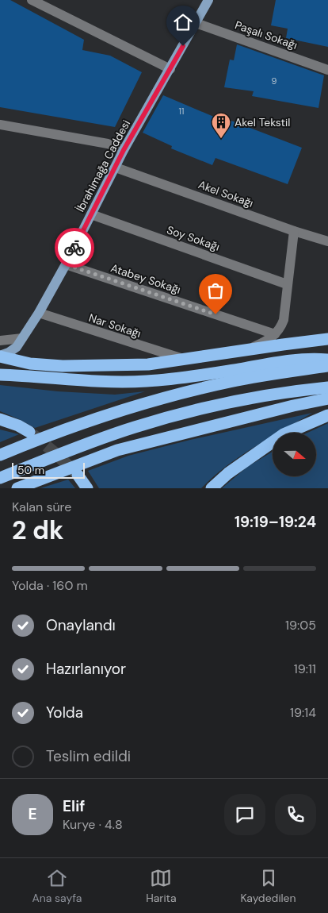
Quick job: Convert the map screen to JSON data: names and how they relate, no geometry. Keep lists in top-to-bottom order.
{
  "streets": {
    "main road": ["İbrahimağa Caddesi"],
    "street": [
      "Paşalı Sokağı",
      "Akel Sokağı",
      "Soy Sokağı",
      "Atabey Sokağı",
      "Nar Sokağı"
    ]
  },
  "crossings": [
    ["Paşalı Sokağı", "İbrahimağa Caddesi"],
    ["İbrahimağa Caddesi", "Akel Sokağı"],
    ["İbrahimağa Caddesi", "Soy Sokağı"],
    ["İbrahimağa Caddesi", "Atabey Sokağı"],
    ["İbrahimağa Caddesi", "Nar Sokağı"]
  ],
  "places": {
    "building": ["Akel Tekstil"]
  },
  "house_numbers": ["9", "11"],
  "scale_bar": "50 m",
  "north": "right",
  "page": {
    "scale": "50 m",
    "heading": ["2 dk", "Kalan süre", "19:19–19:24"],
    "panel": ["Elif", "Kurye · 4.8"],
    "bar": "Yolda · 160 m",
    "list": [
      ["Onaylandı", "19:05"],
      ["Hazırlanıyor", "19:11"],
      ["Yolda", "19:14"],
      "Teslim edildi"
    ],
    "round": "E",
    "tabs": ["Ana sayfa", "Harita", "Kaydedilen"]
  }
}
